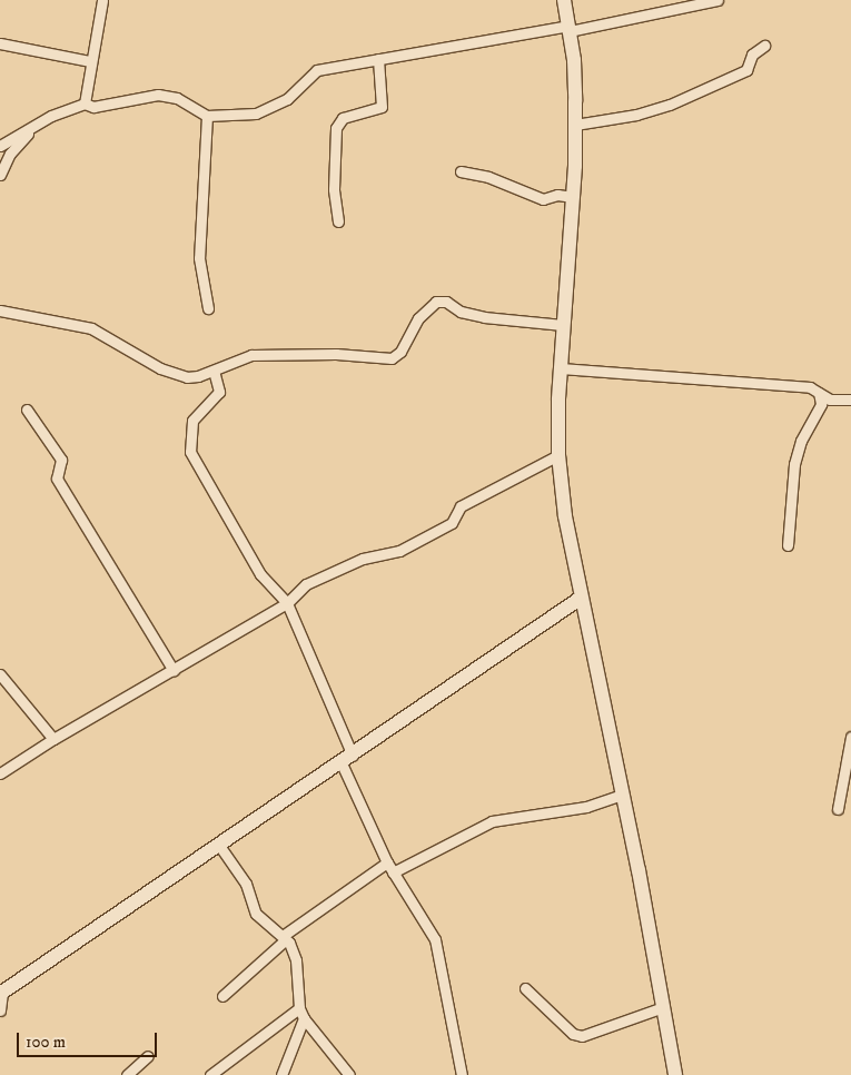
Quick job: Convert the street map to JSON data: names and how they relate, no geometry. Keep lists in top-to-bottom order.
{
  "scale_bar": "100 m"
}
